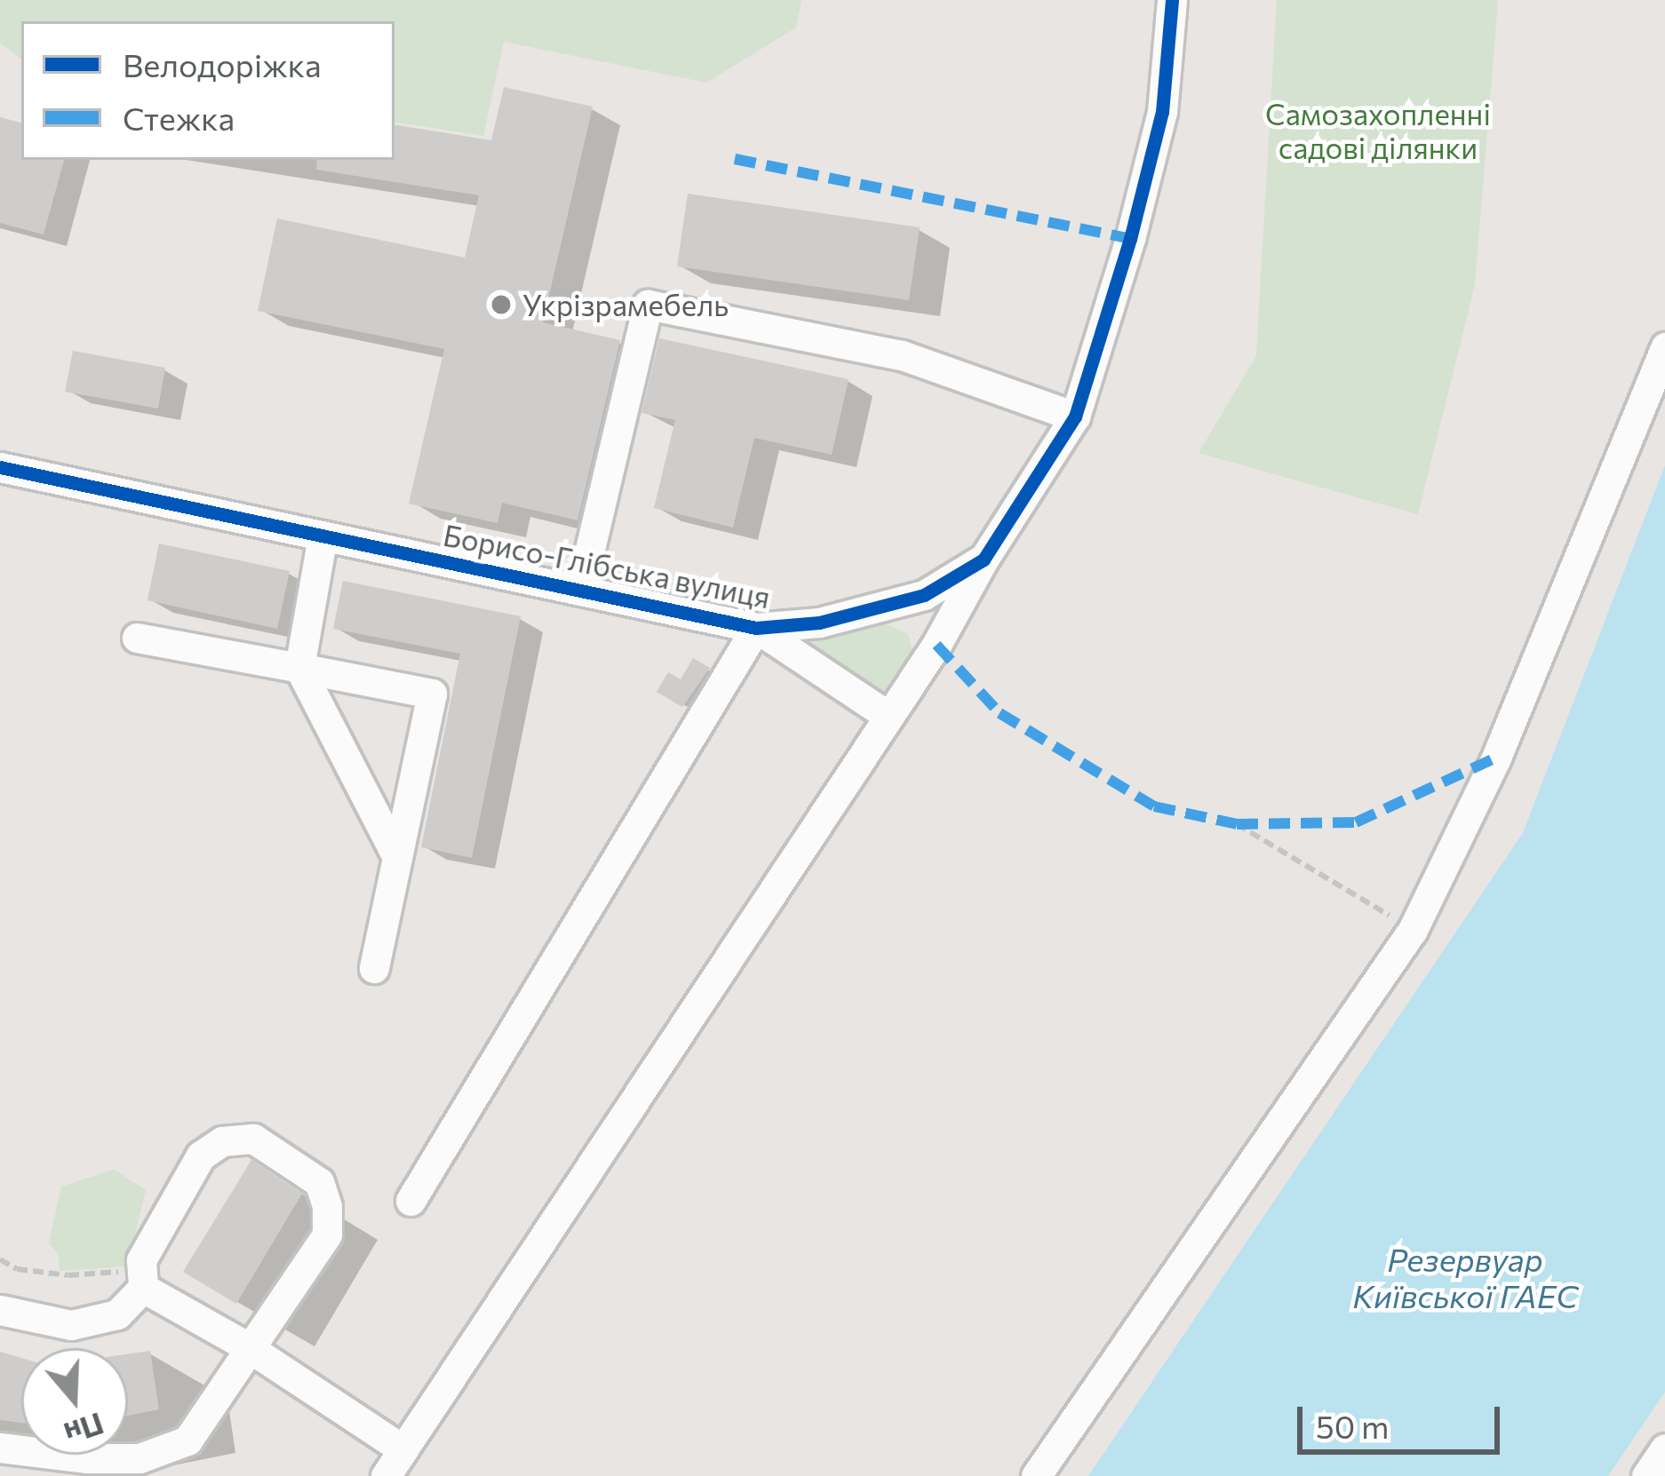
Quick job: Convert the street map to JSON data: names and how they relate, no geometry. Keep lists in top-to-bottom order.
{
  "streets": {
    "street": ["Борисо-Глібська вулиця"]
  },
  "water": ["Резервуар Київської ГАЕС"],
  "parks": ["Самозахопленні садові ділянки"],
  "places": ["Укрізрамебель"],
  "legend": ["Велодоріжка", "Стежка"],
  "scale_bar": "50 m",
  "north": "bottom"
}
